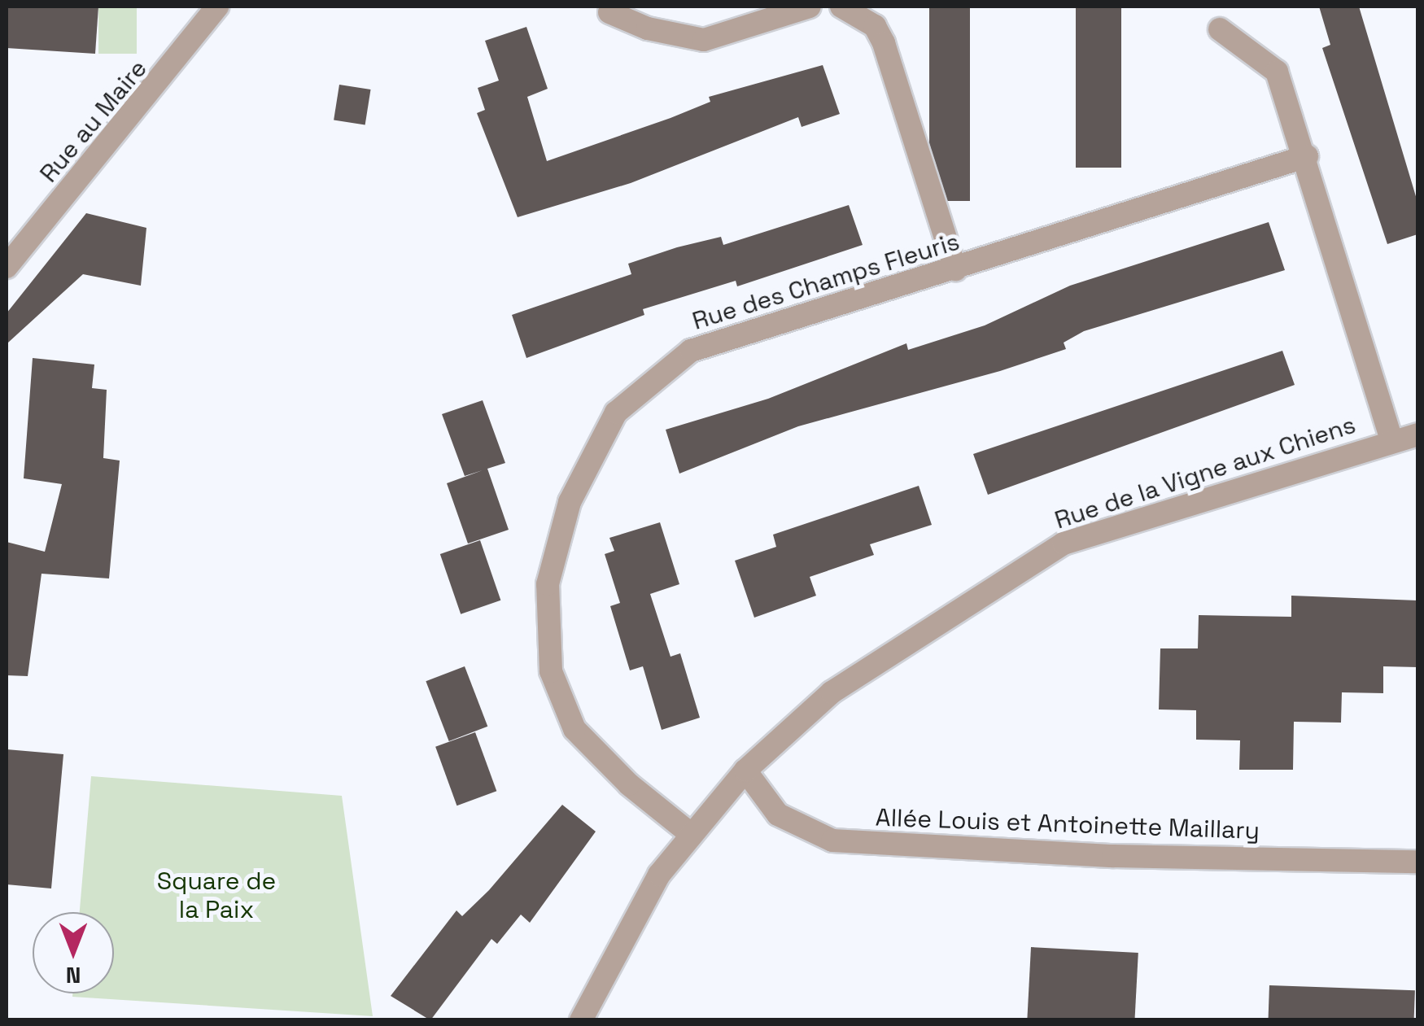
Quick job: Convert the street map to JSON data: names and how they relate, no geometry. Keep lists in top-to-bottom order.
{
  "streets": {
    "street": [
      "Rue au Maire",
      "Rue des Champs Fleuris",
      "Rue de la Vigne aux Chiens",
      "Allée Louis et Antoinette Maillary"
    ]
  },
  "crossings": [
    ["Rue des Champs Fleuris", "Rue de la Vigne aux Chiens"],
    ["Rue de la Vigne aux Chiens", "Allée Louis et Antoinette Maillary"]
  ],
  "parks": ["Square de la Paix"],
  "north": "bottom"
}
